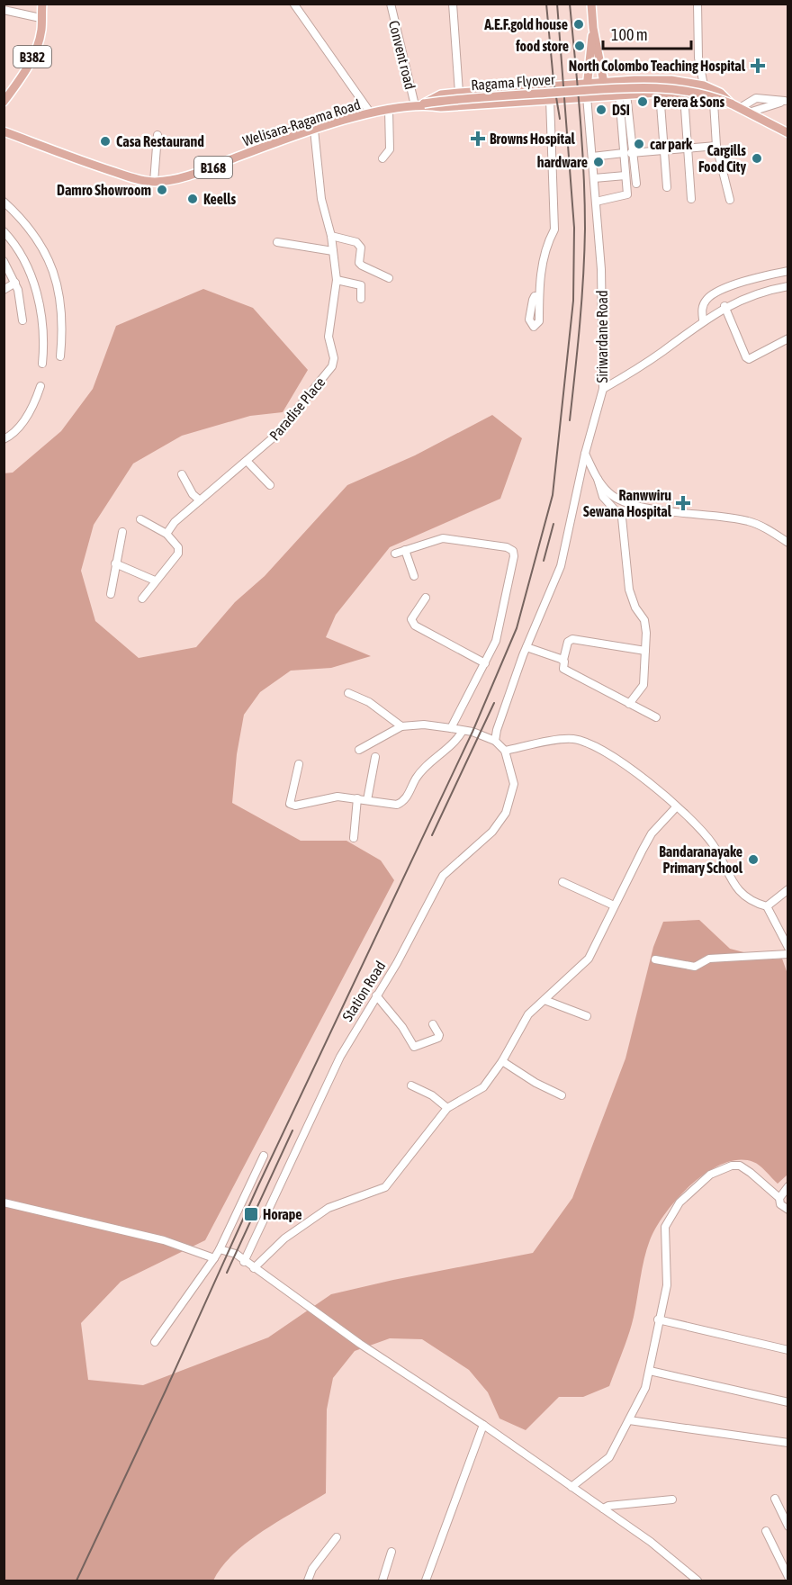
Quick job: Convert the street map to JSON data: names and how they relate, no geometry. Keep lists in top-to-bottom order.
{
  "streets": {
    "main road": [
      "B382",
      "Ragama Flyover",
      "Welisara-Ragama Road",
      "B168"
    ],
    "street": [
      "Convent road",
      "Siriwardane Road",
      "Paradise Place",
      "Station Road"
    ]
  },
  "crossings": [
    ["Convent road", "Ragama Flyover"],
    ["Convent road", "Welisara-Ragama Road"],
    ["Convent road", "B168"],
    ["Ragama Flyover", "Welisara-Ragama Road"],
    ["Ragama Flyover", "B168"],
    ["Welisara-Ragama Road", "B168"],
    ["Welisara-Ragama Road", "Paradise Place"],
    ["B168", "Siriwardane Road"]
  ],
  "places": {
    "other": [
      "A.E.F.gold house",
      "food store",
      "Perera & Sons",
      "DSI",
      "Casa Restaurand",
      "car park",
      "Cargills Food City",
      "hardware",
      "Damro Showroom",
      "Keells",
      "Bandaranayake Primary School"
    ],
    "health": ["North Colombo Teaching Hospital", "Browns Hospital", "Ranwwiru Sewana Hospital"],
    "transit": ["Horape"]
  },
  "scale_bar": "100 m"
}
